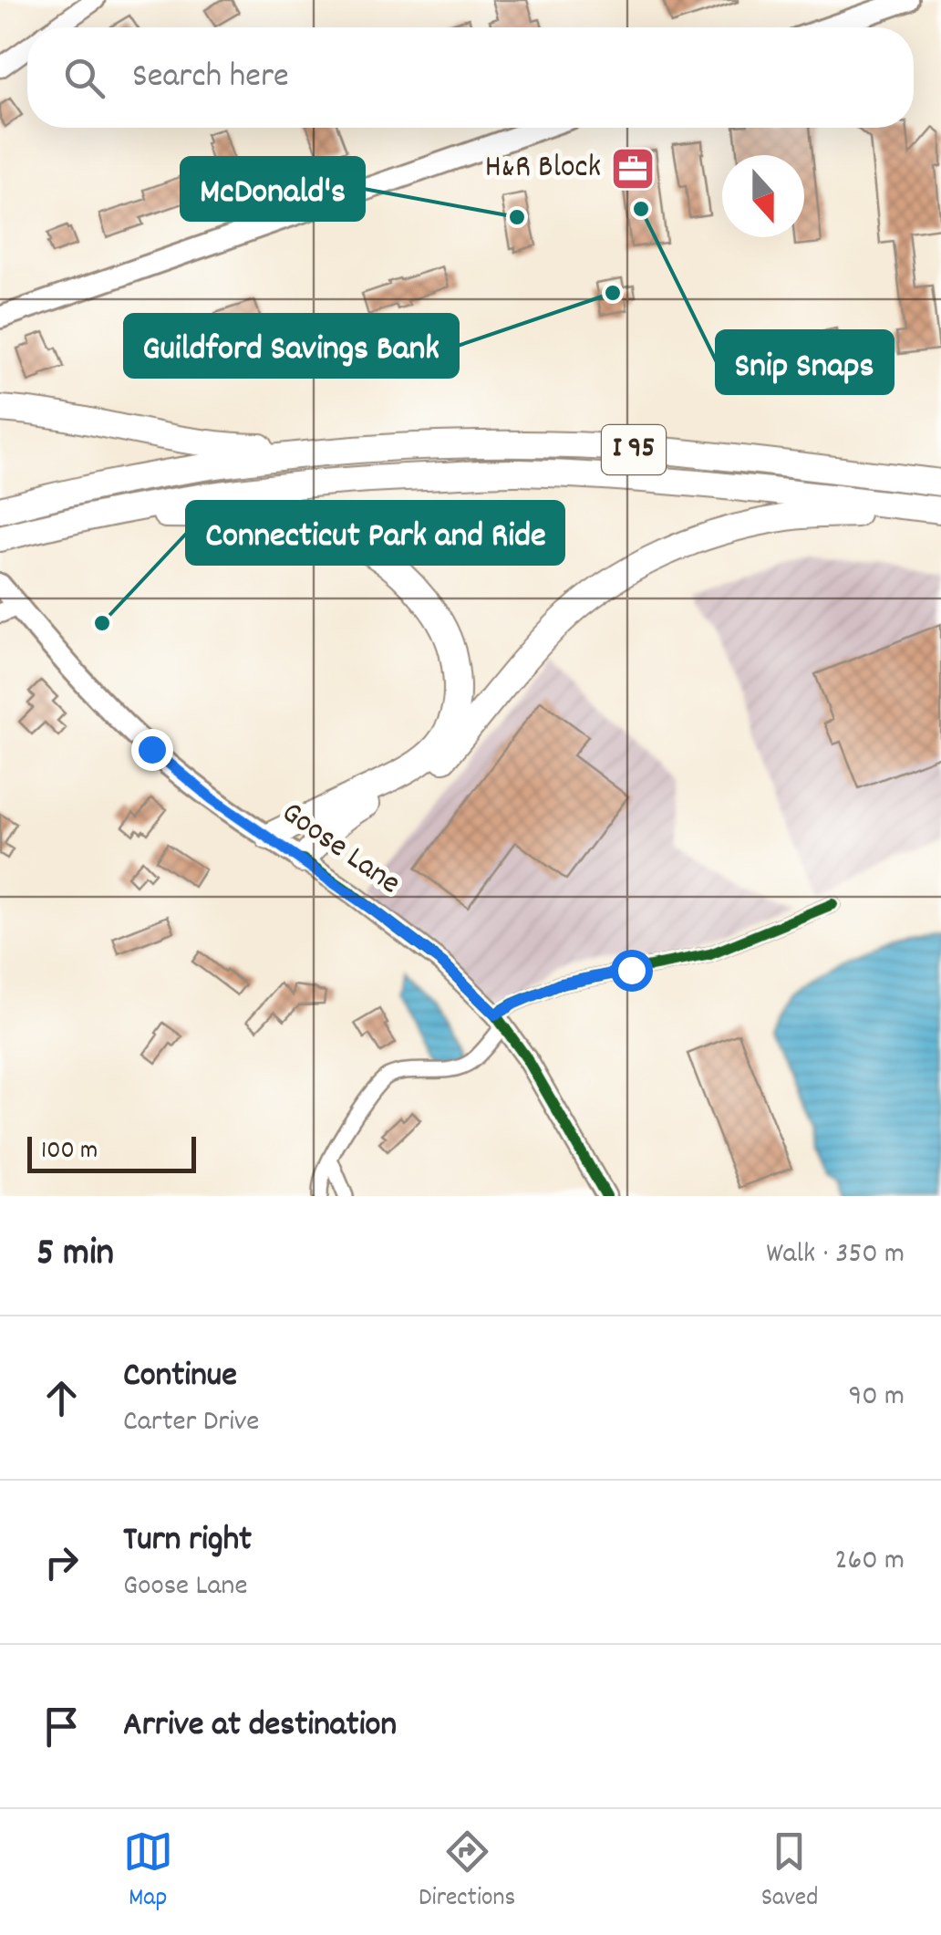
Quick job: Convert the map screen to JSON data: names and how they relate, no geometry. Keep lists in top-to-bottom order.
{
  "streets": {
    "highway": ["I 95"],
    "main road": ["Goose Lane"]
  },
  "places": {
    "office": ["H&R Block"],
    "other": [
      "Snip Snaps",
      "McDonald's",
      "Guildford Savings Bank",
      "Connecticut Park and Ride"
    ]
  },
  "scale_bar": "100 m",
  "north": "bottom",
  "page": {
    "search": "Search here",
    "scale": "100 m",
    "heading": ["5 min", "Walk · 350 m"],
    "list": [
      ["Continue", "Carter Drive", "90 m"],
      ["Turn right", "Goose Lane", "260 m"],
      "Arrive at destination"
    ],
    "nav": ["Map", "Directions", "Saved"]
  }
}
